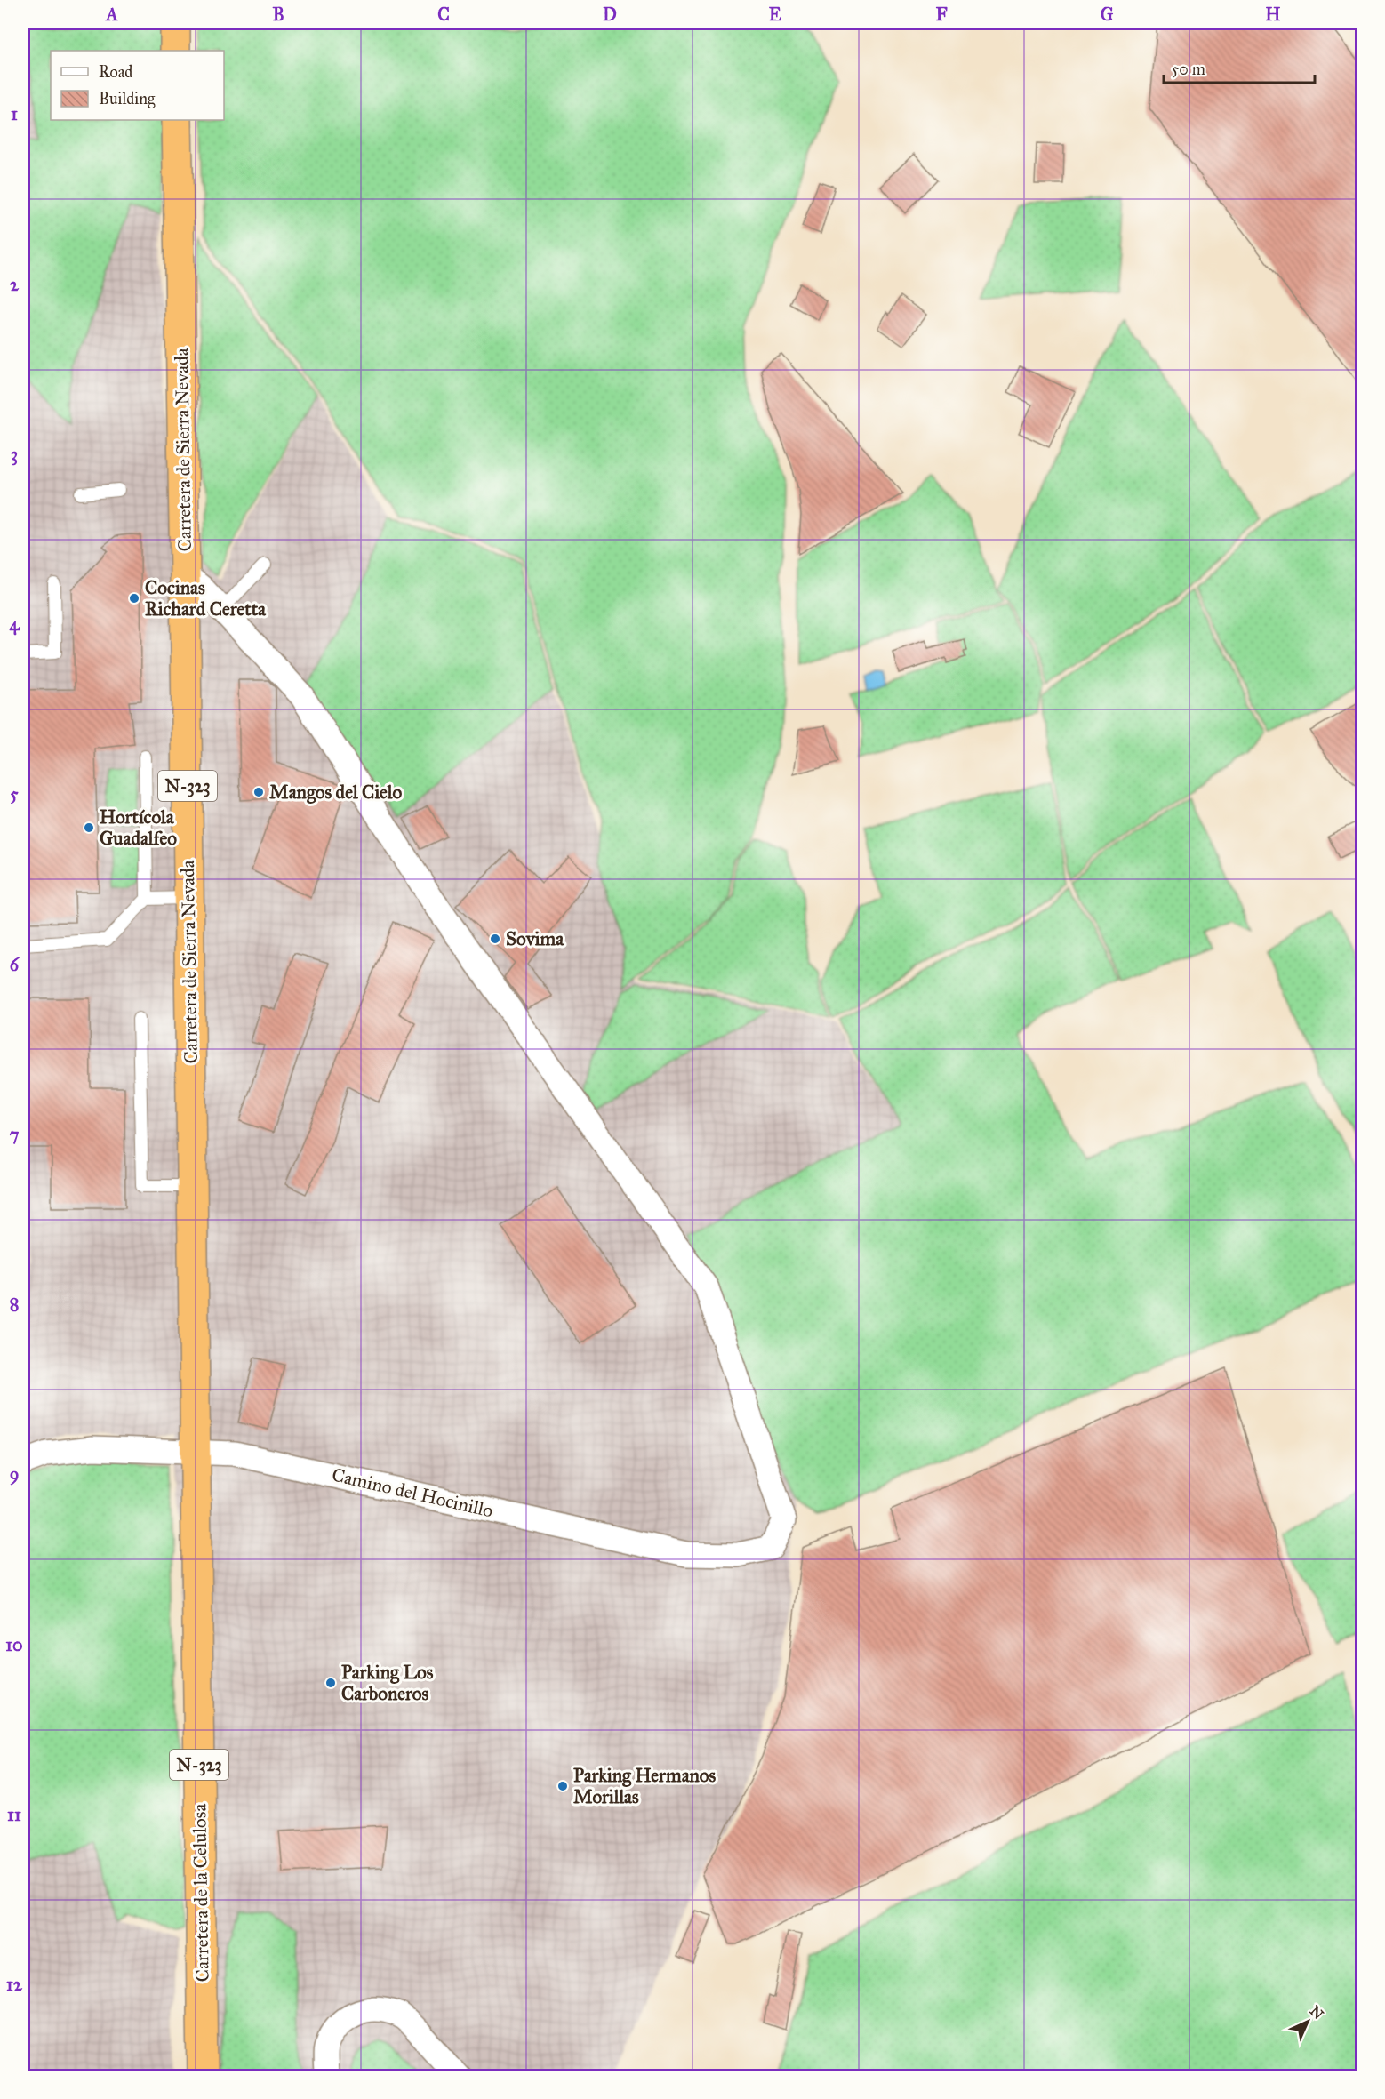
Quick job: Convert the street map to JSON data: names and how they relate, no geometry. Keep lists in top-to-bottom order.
{
  "streets": {
    "highway": ["Carretera de Sierra Nevada", "N-323", "Carretera de la Celulosa"],
    "street": ["Camino del Hocinillo"]
  },
  "crossings": [
    ["Carretera de Sierra Nevada", "Camino del Hocinillo"],
    ["Carretera de Sierra Nevada", "Carretera de la Celulosa"],
    ["Camino del Hocinillo", "Carretera de la Celulosa"]
  ],
  "places": [
    "Cocinas Richard Ceretta",
    "Mangos del Cielo",
    "Hortícola Guadalfeo",
    "Sovima",
    "Parking Los Carboneros",
    "Parking Hermanos Morillas"
  ],
  "legend": ["Road", "Building"],
  "scale_bar": "50 m",
  "north": "top right",
  "grid": {
    "columns": [
      "A",
      "B",
      "C",
      "D",
      "E",
      "F",
      "G",
      "H"
    ],
    "rows": [
      "1",
      "2",
      "3",
      "4",
      "5",
      "6",
      "7",
      "8",
      "9",
      "10",
      "11",
      "12"
    ]
  }
}
